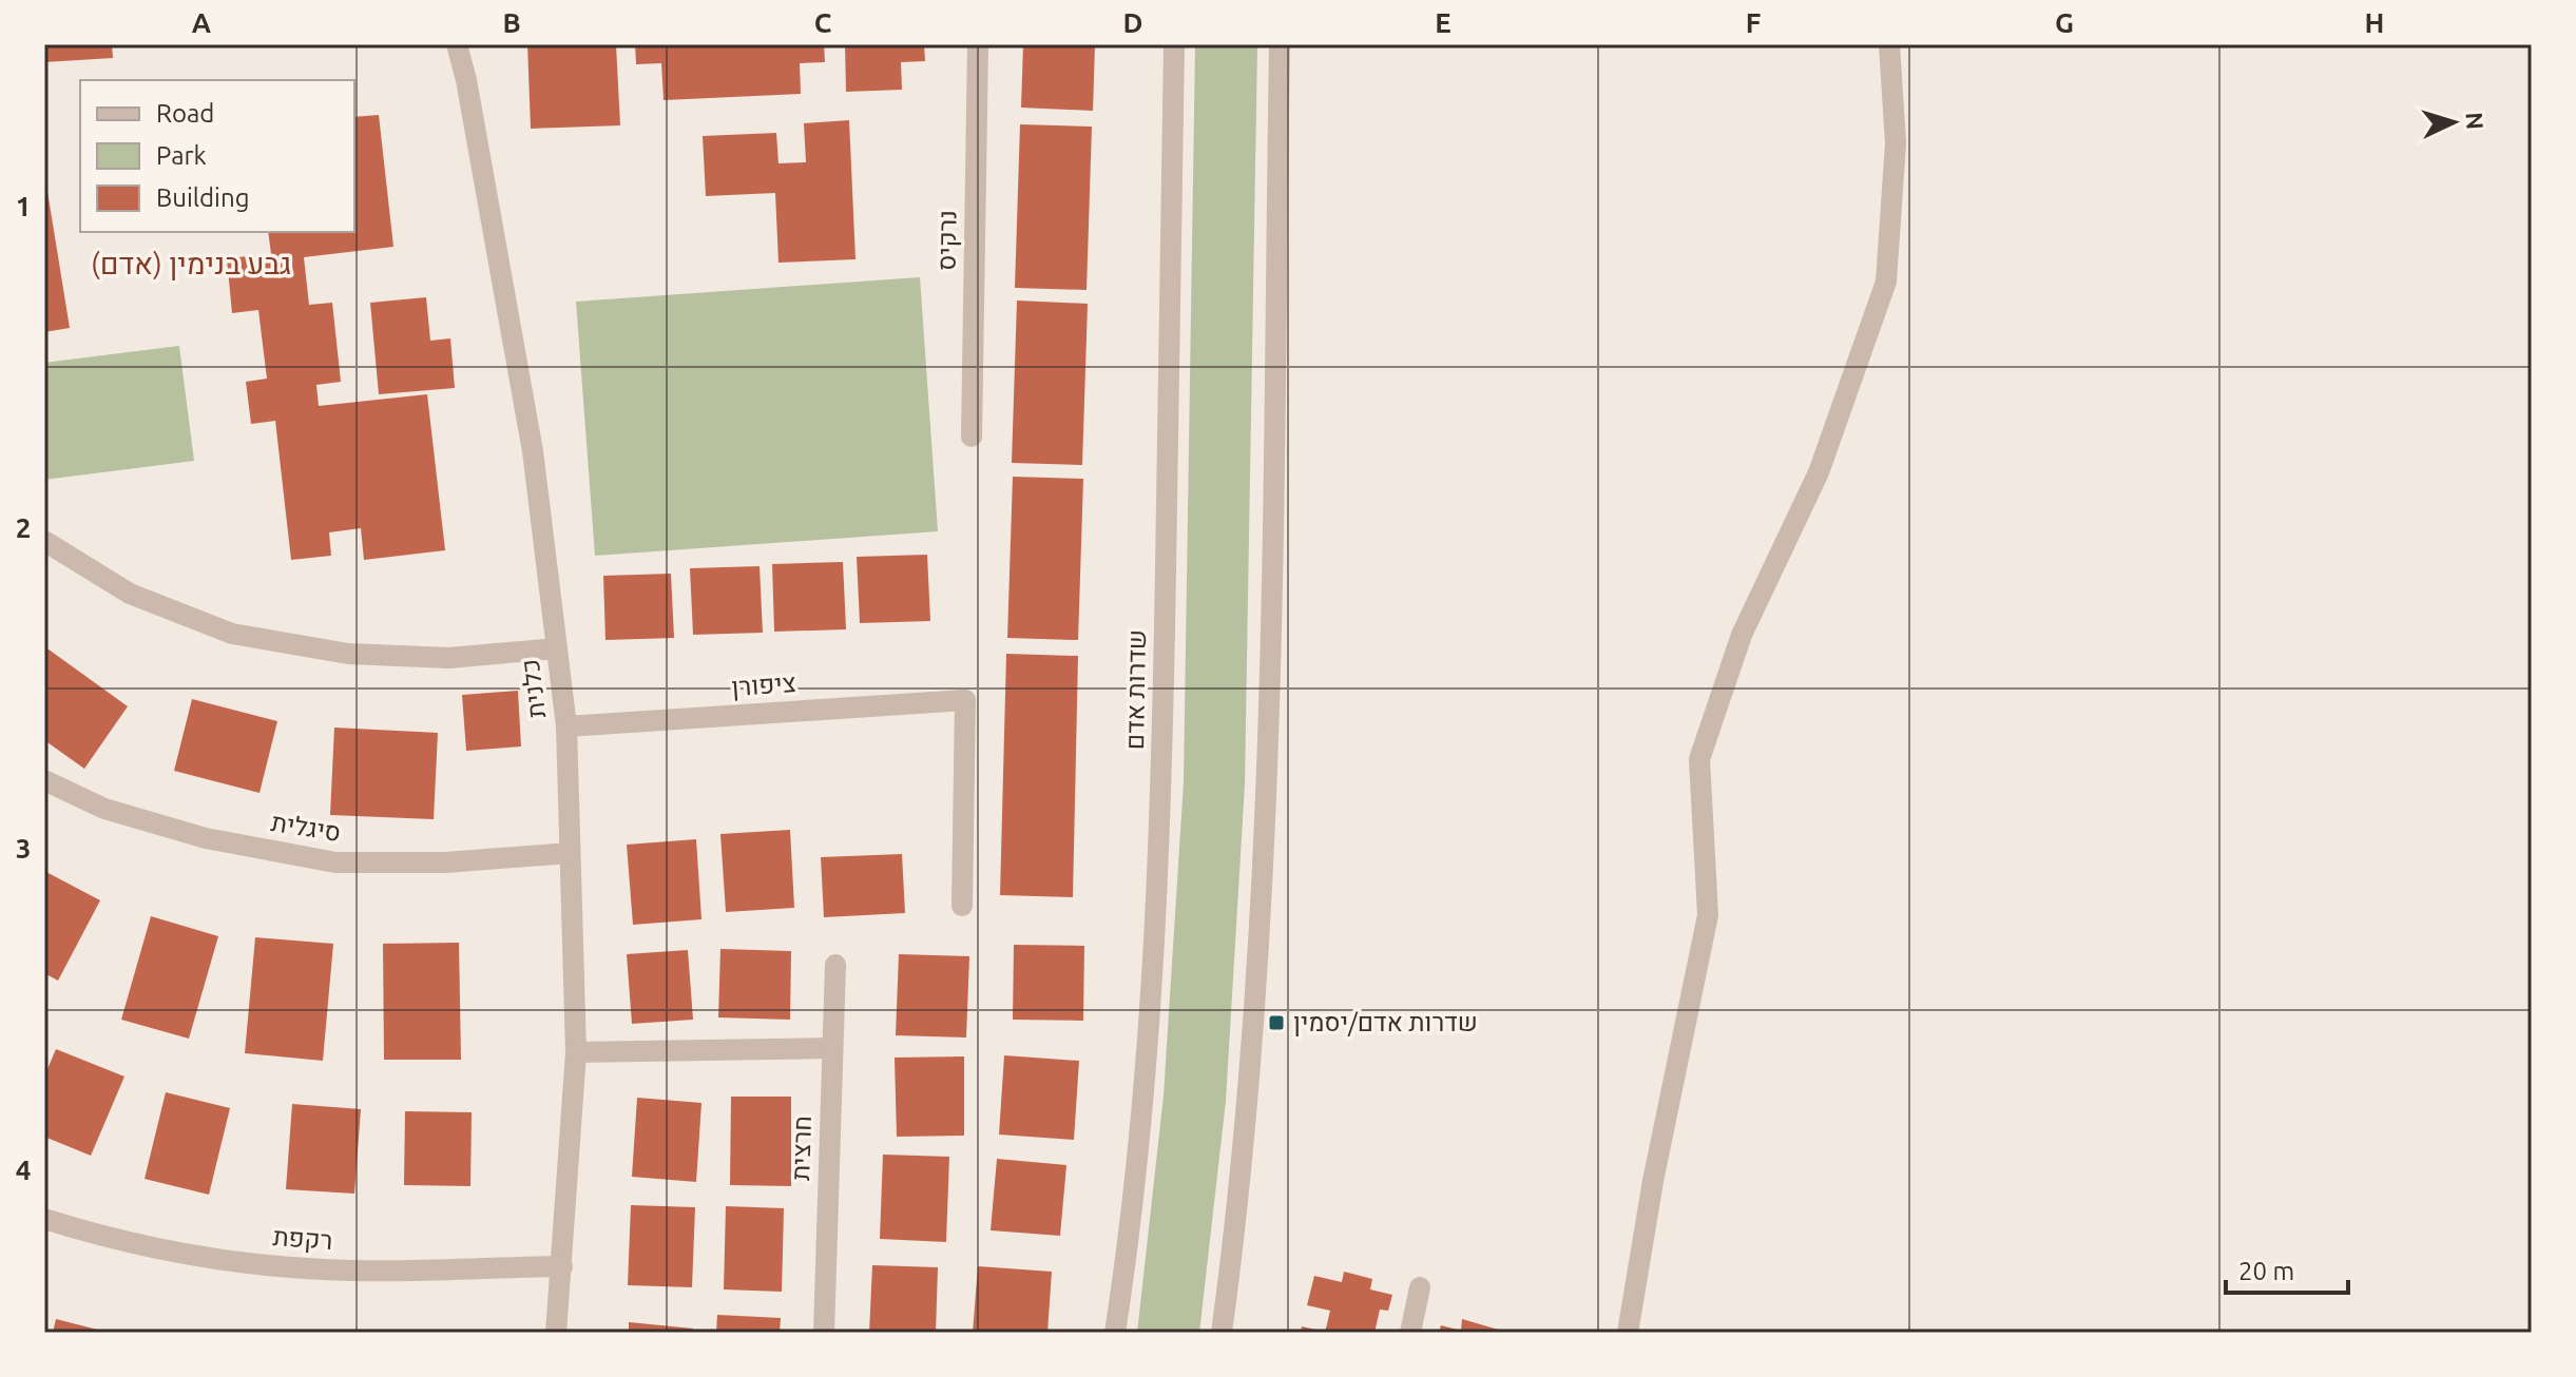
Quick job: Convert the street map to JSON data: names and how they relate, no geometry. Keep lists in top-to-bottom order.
{
  "streets": {
    "street": [
      "נרקיס",
      "ציפורן",
      "כלנית",
      "שדרות אדם",
      "סיגלית",
      "חרצית",
      "רקפת"
    ]
  },
  "crossings": [
    ["ציפורן", "כלנית"],
    ["כלנית", "סיגלית"],
    ["כלנית", "רקפת"]
  ],
  "districts": ["גבע בנימין (אדם)"],
  "places": {
    "transit": ["שדרות אדם/יסמין"]
  },
  "legend": ["Road", "Park", "Building"],
  "scale_bar": "20 m",
  "north": "right",
  "grid": {
    "columns": [
      "A",
      "B",
      "C",
      "D",
      "E",
      "F",
      "G",
      "H"
    ],
    "rows": [
      "1",
      "2",
      "3",
      "4"
    ]
  }
}
